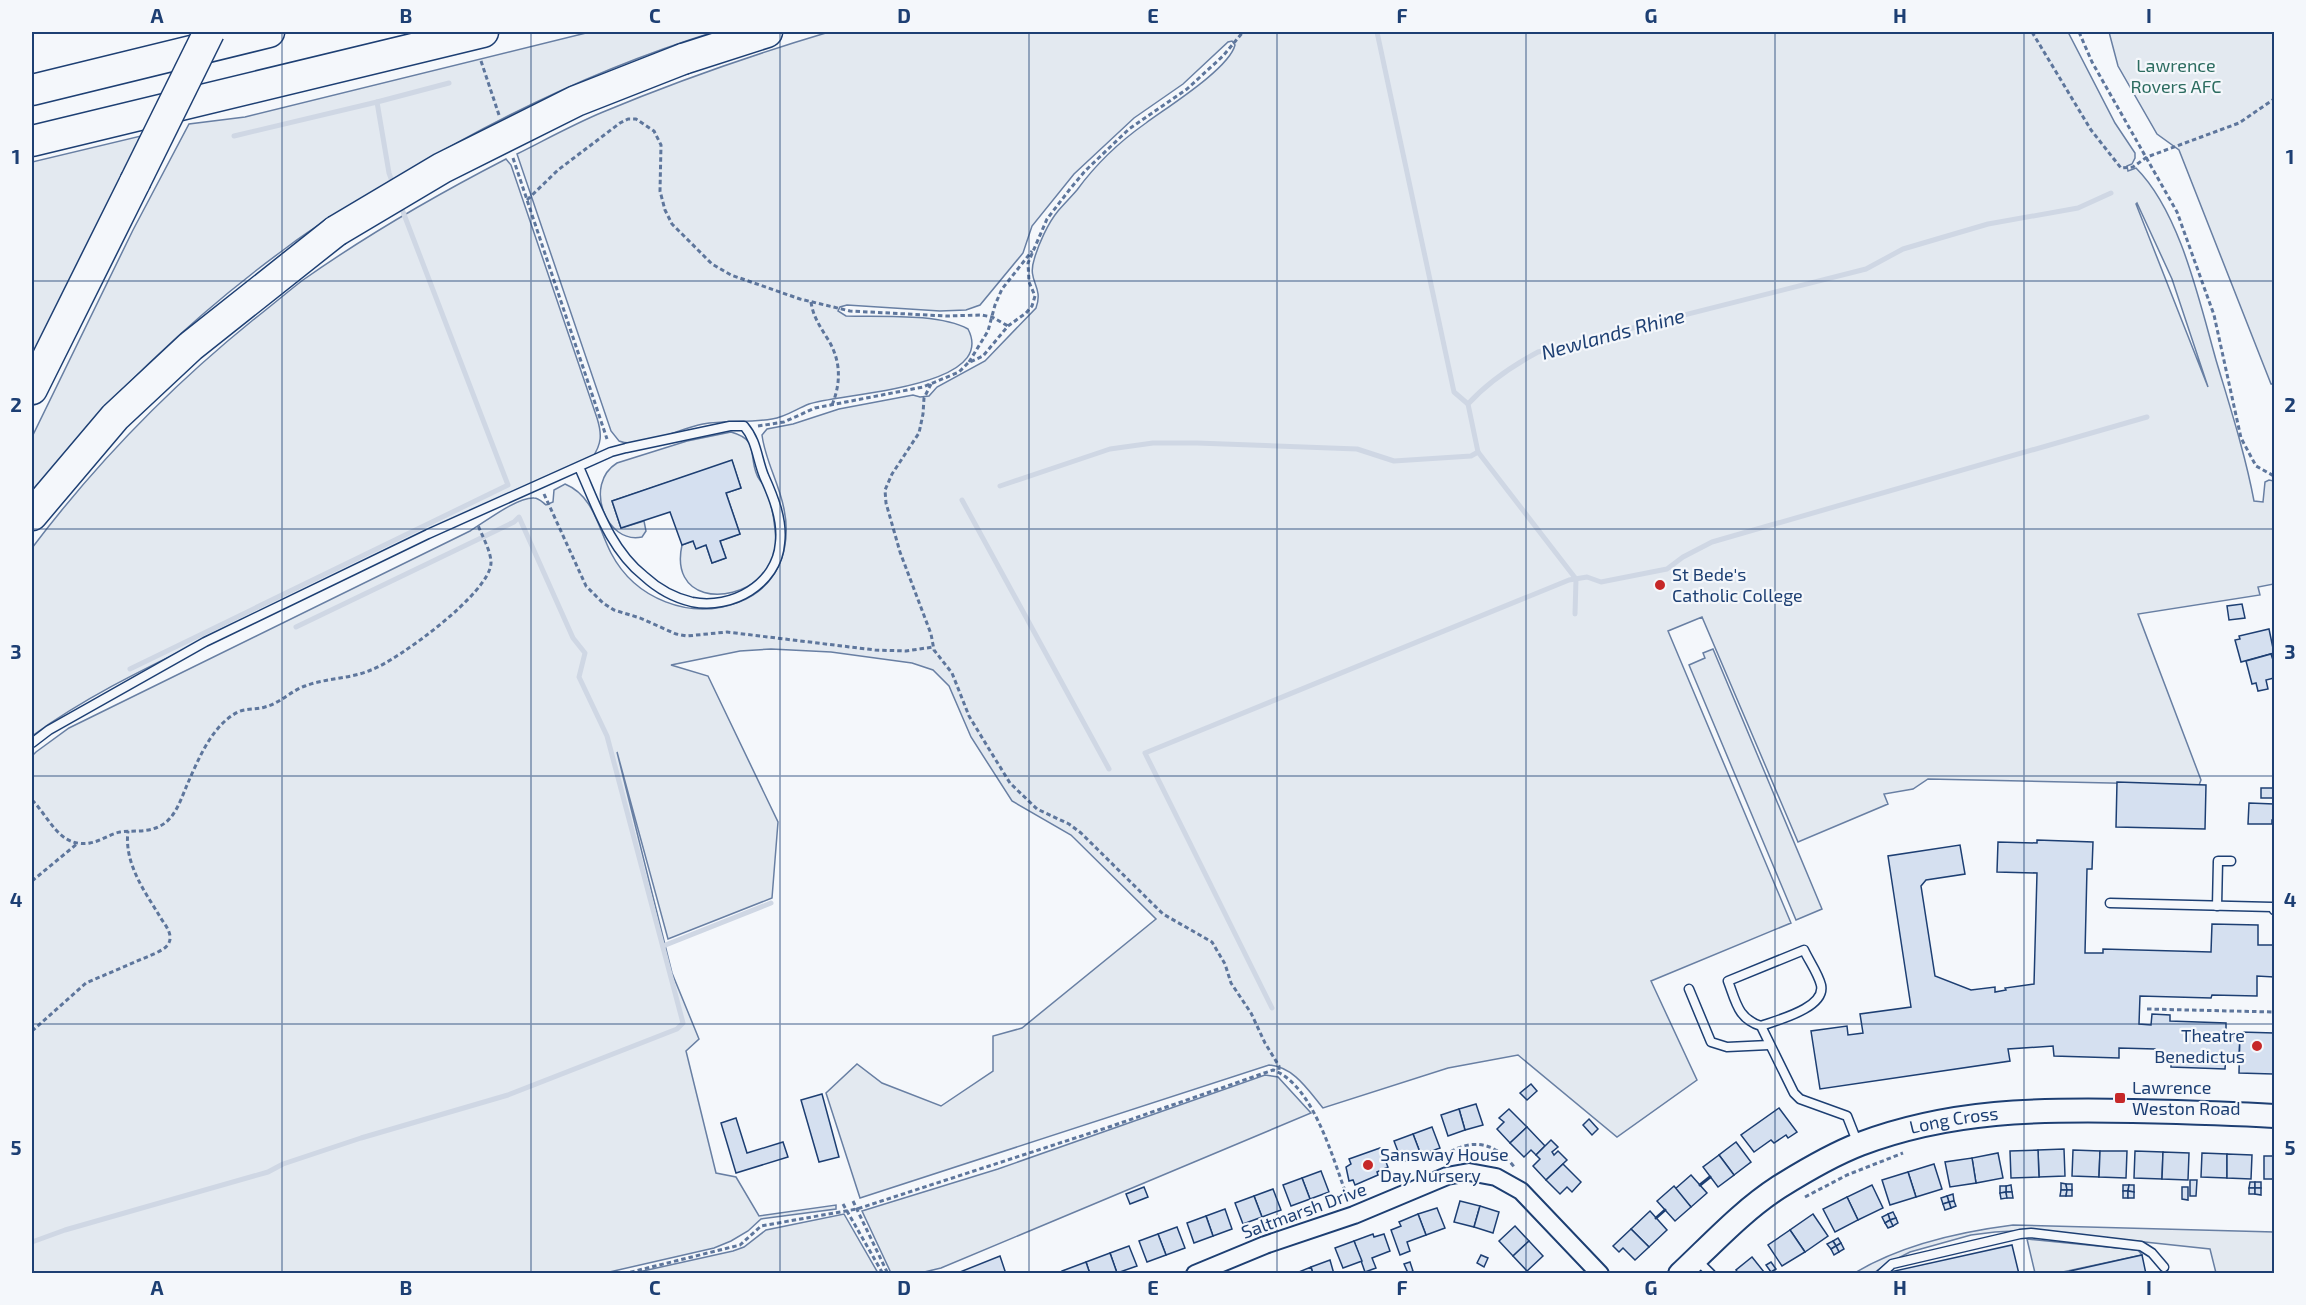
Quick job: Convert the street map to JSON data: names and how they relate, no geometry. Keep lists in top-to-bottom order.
{
  "streets": {
    "street": ["Long Cross", "Saltmarsh Drive"]
  },
  "water": ["Newlands Rhine"],
  "parks": ["Lawrence Rovers AFC"],
  "places": {
    "other": ["St Bede's Catholic College", "Theatre Benedictus", "Sansway House Day Nursery"],
    "transit": ["Lawrence Weston Road"]
  },
  "grid": {
    "columns": [
      "A",
      "B",
      "C",
      "D",
      "E",
      "F",
      "G",
      "H",
      "I"
    ],
    "rows": [
      "1",
      "2",
      "3",
      "4",
      "5"
    ]
  }
}
